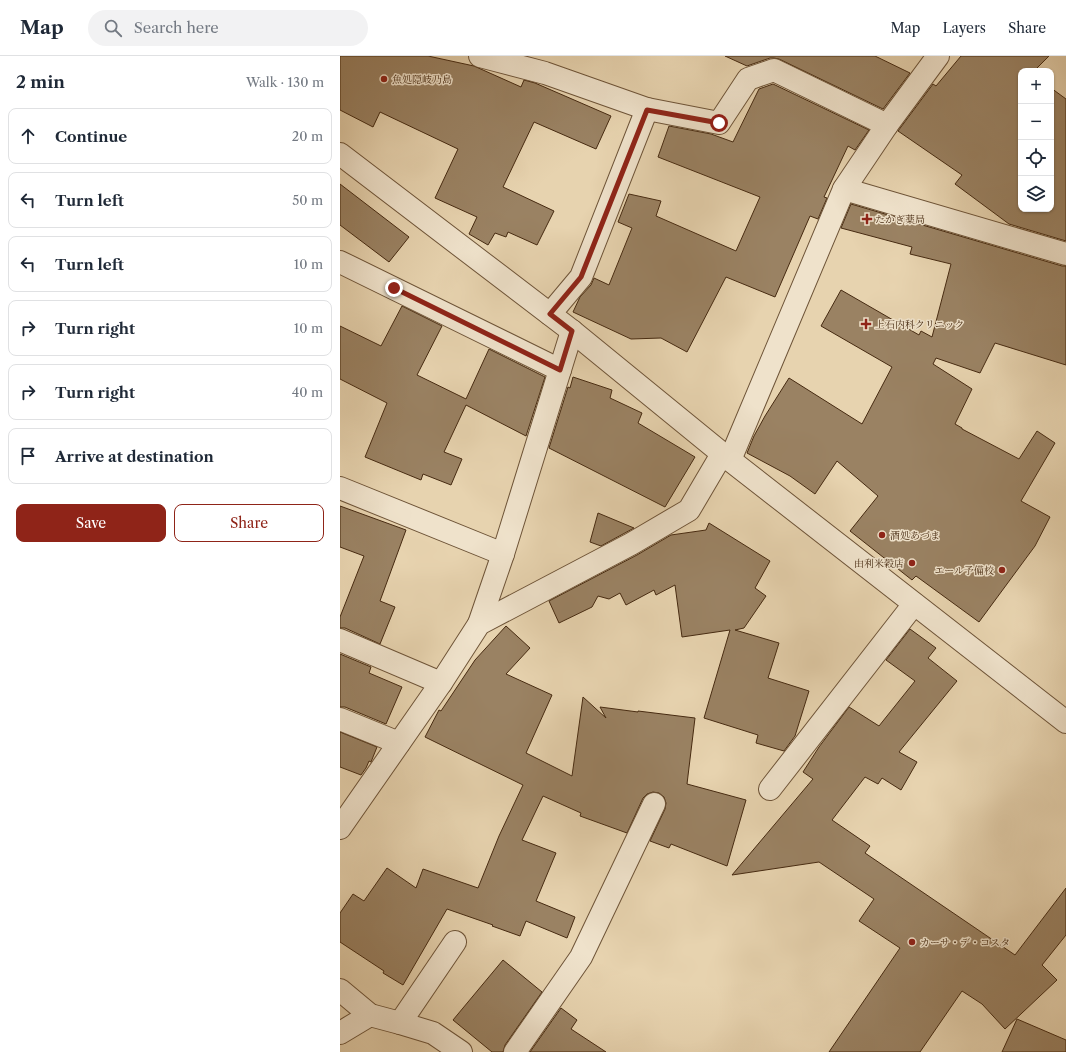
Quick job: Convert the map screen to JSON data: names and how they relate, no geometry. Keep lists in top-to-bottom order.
{
  "places": {
    "other": [
      "魚処隠岐乃島",
      "酒処あづま",
      "由利米穀店",
      "エール予備校",
      "カーサ・デ・コスタ"
    ],
    "health": ["たかぎ薬局", "上石内科クリニック"]
  },
  "page": {
    "header": "Map",
    "search": "Search here",
    "nav": ["Map", "Layers", "Share"],
    "heading": ["2 min", "Walk · 130 m"],
    "map_buttons": ["+", "−"],
    "list": [
      ["Continue", "20 m"],
      ["Turn left", "50 m"],
      ["Turn left", "10 m"],
      ["Turn right", "10 m"],
      ["Turn right", "40 m"],
      "Arrive at destination"
    ],
    "buttons": ["Save", "Share"]
  }
}
